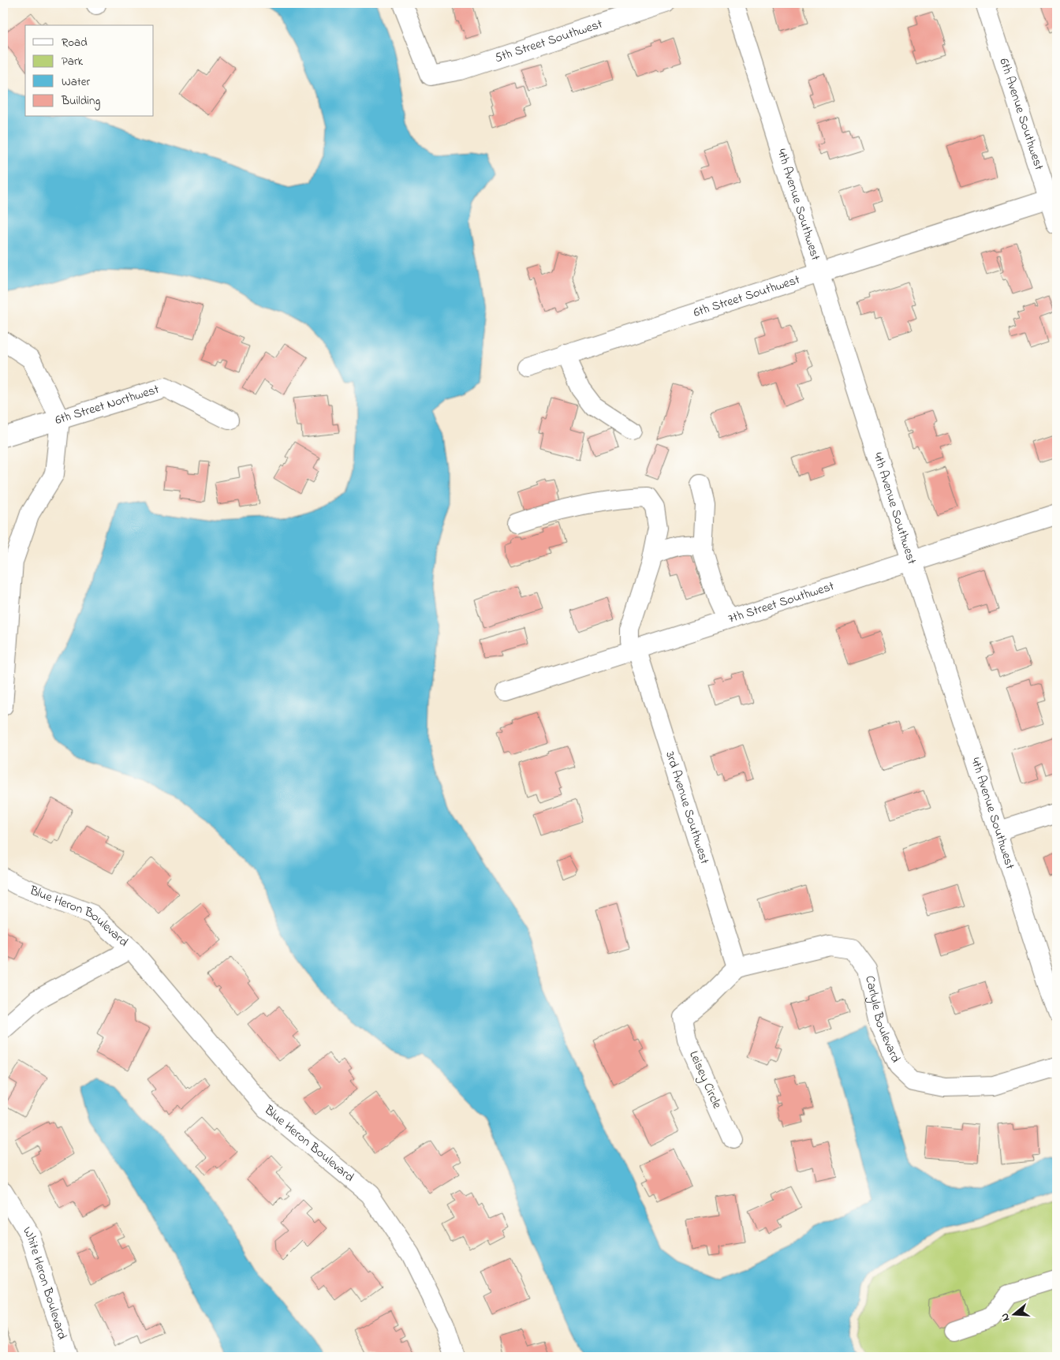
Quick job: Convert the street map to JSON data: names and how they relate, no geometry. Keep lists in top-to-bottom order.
{
  "streets": {
    "street": [
      "5th Street Southwest",
      "6th Avenue Southwest",
      "4th Avenue Southwest",
      "6th Street Southwest",
      "6th Street Northwest",
      "7th Street Southwest",
      "3rd Avenue Southwest",
      "Blue Heron Boulevard",
      "Carlyle Boulevard",
      "Leisey Circle",
      "White Heron Boulevard"
    ]
  },
  "crossings": [
    ["6th Avenue Southwest", "6th Street Southwest"],
    ["4th Avenue Southwest", "6th Street Southwest"],
    ["4th Avenue Southwest", "7th Street Southwest"],
    ["7th Street Southwest", "3rd Avenue Southwest"],
    ["3rd Avenue Southwest", "Carlyle Boulevard"],
    ["3rd Avenue Southwest", "Leisey Circle"],
    ["Carlyle Boulevard", "Leisey Circle"]
  ],
  "legend": [
    "Road",
    "Park",
    "Water",
    "Building"
  ],
  "north": "left"
}
